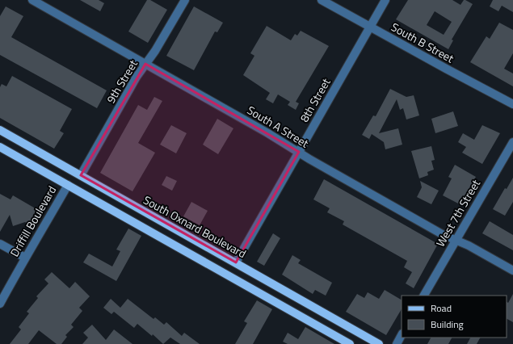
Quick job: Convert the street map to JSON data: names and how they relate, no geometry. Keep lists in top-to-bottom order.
{
  "streets": {
    "main road": ["South Oxnard Boulevard"],
    "street": [
      "South B Street",
      "9th Street",
      "8th Street",
      "South A Street",
      "West 7th Street",
      "Driffill Boulevard"
    ]
  },
  "crossings": [
    ["South B Street", "8th Street"],
    ["9th Street", "South A Street"],
    ["9th Street", "South Oxnard Boulevard"],
    ["8th Street", "South A Street"],
    ["8th Street", "South Oxnard Boulevard"],
    ["South A Street", "West 7th Street"]
  ],
  "legend": ["Road", "Building"]
}
